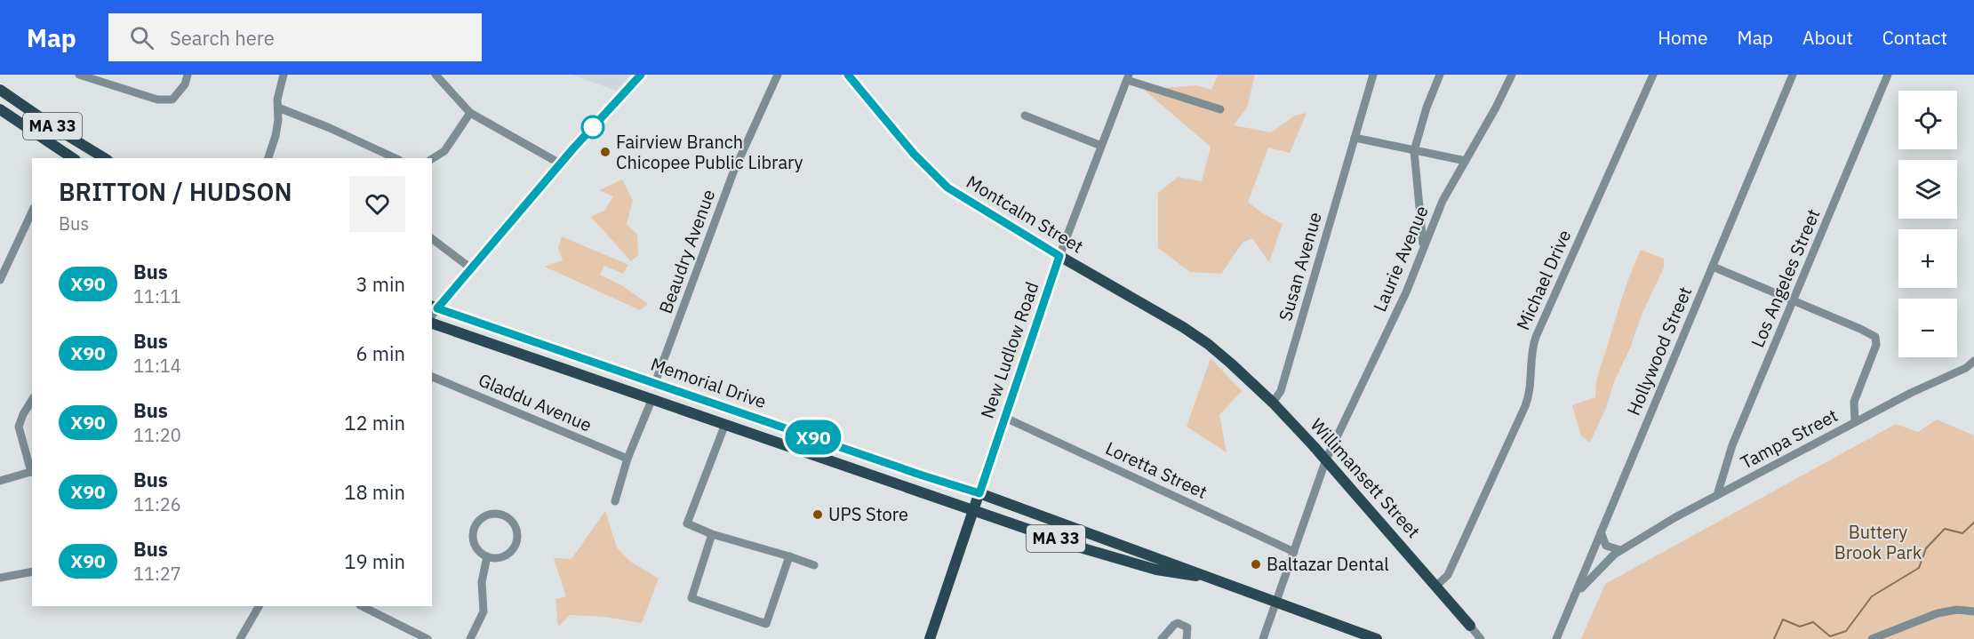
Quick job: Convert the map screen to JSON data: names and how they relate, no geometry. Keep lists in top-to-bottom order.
{
  "streets": {
    "main road": [
      "MA 33",
      "Montcalm Street",
      "New Ludlow Road",
      "Memorial Drive",
      "Willimansett Street"
    ],
    "street": [
      "Beaudry Avenue",
      "Laurie Avenue",
      "Susan Avenue",
      "Los Angeles Street",
      "Michael Drive",
      "Hollywood Street",
      "Gladdu Avenue",
      "Tampa Street",
      "Loretta Street"
    ]
  },
  "crossings": [
    ["Montcalm Street", "New Ludlow Road"],
    ["Montcalm Street", "Willimansett Street"],
    ["Beaudry Avenue", "Memorial Drive"],
    ["Laurie Avenue", "Memorial Drive"],
    ["Laurie Avenue", "Loretta Street"],
    ["Laurie Avenue", "Willimansett Street"],
    ["Susan Avenue", "Willimansett Street"],
    ["Los Angeles Street", "Tampa Street"],
    ["Michael Drive", "Willimansett Street"],
    ["New Ludlow Road", "Memorial Drive"],
    ["New Ludlow Road", "Loretta Street"],
    ["Hollywood Street", "Tampa Street"]
  ],
  "parks": ["Buttery Brook Park"],
  "places": ["Fairview Branch Chicopee Public Library", "UPS Store", "Baltazar Dental"],
  "lines": ["bus line X90"],
  "page": {
    "header": "Map",
    "search": "Search here",
    "nav": [
      "Home",
      "Map",
      "About",
      "Contact"
    ],
    "on_map": "X90",
    "map_buttons": ["+", "−"],
    "heading": ["BRITTON / HUDSON", "Bus"],
    "list": [
      {
        "mark": "X90",
        "name": "Bus",
        "note": "11:11",
        "value": "3 min"
      },
      {
        "mark": "X90",
        "name": "Bus",
        "note": "11:14",
        "value": "6 min"
      },
      {
        "mark": "X90",
        "name": "Bus",
        "note": "11:20",
        "value": "12 min"
      },
      {
        "mark": "X90",
        "name": "Bus",
        "note": "11:26",
        "value": "18 min"
      },
      {
        "mark": "X90",
        "name": "Bus",
        "note": "11:27",
        "value": "19 min"
      }
    ]
  }
}
